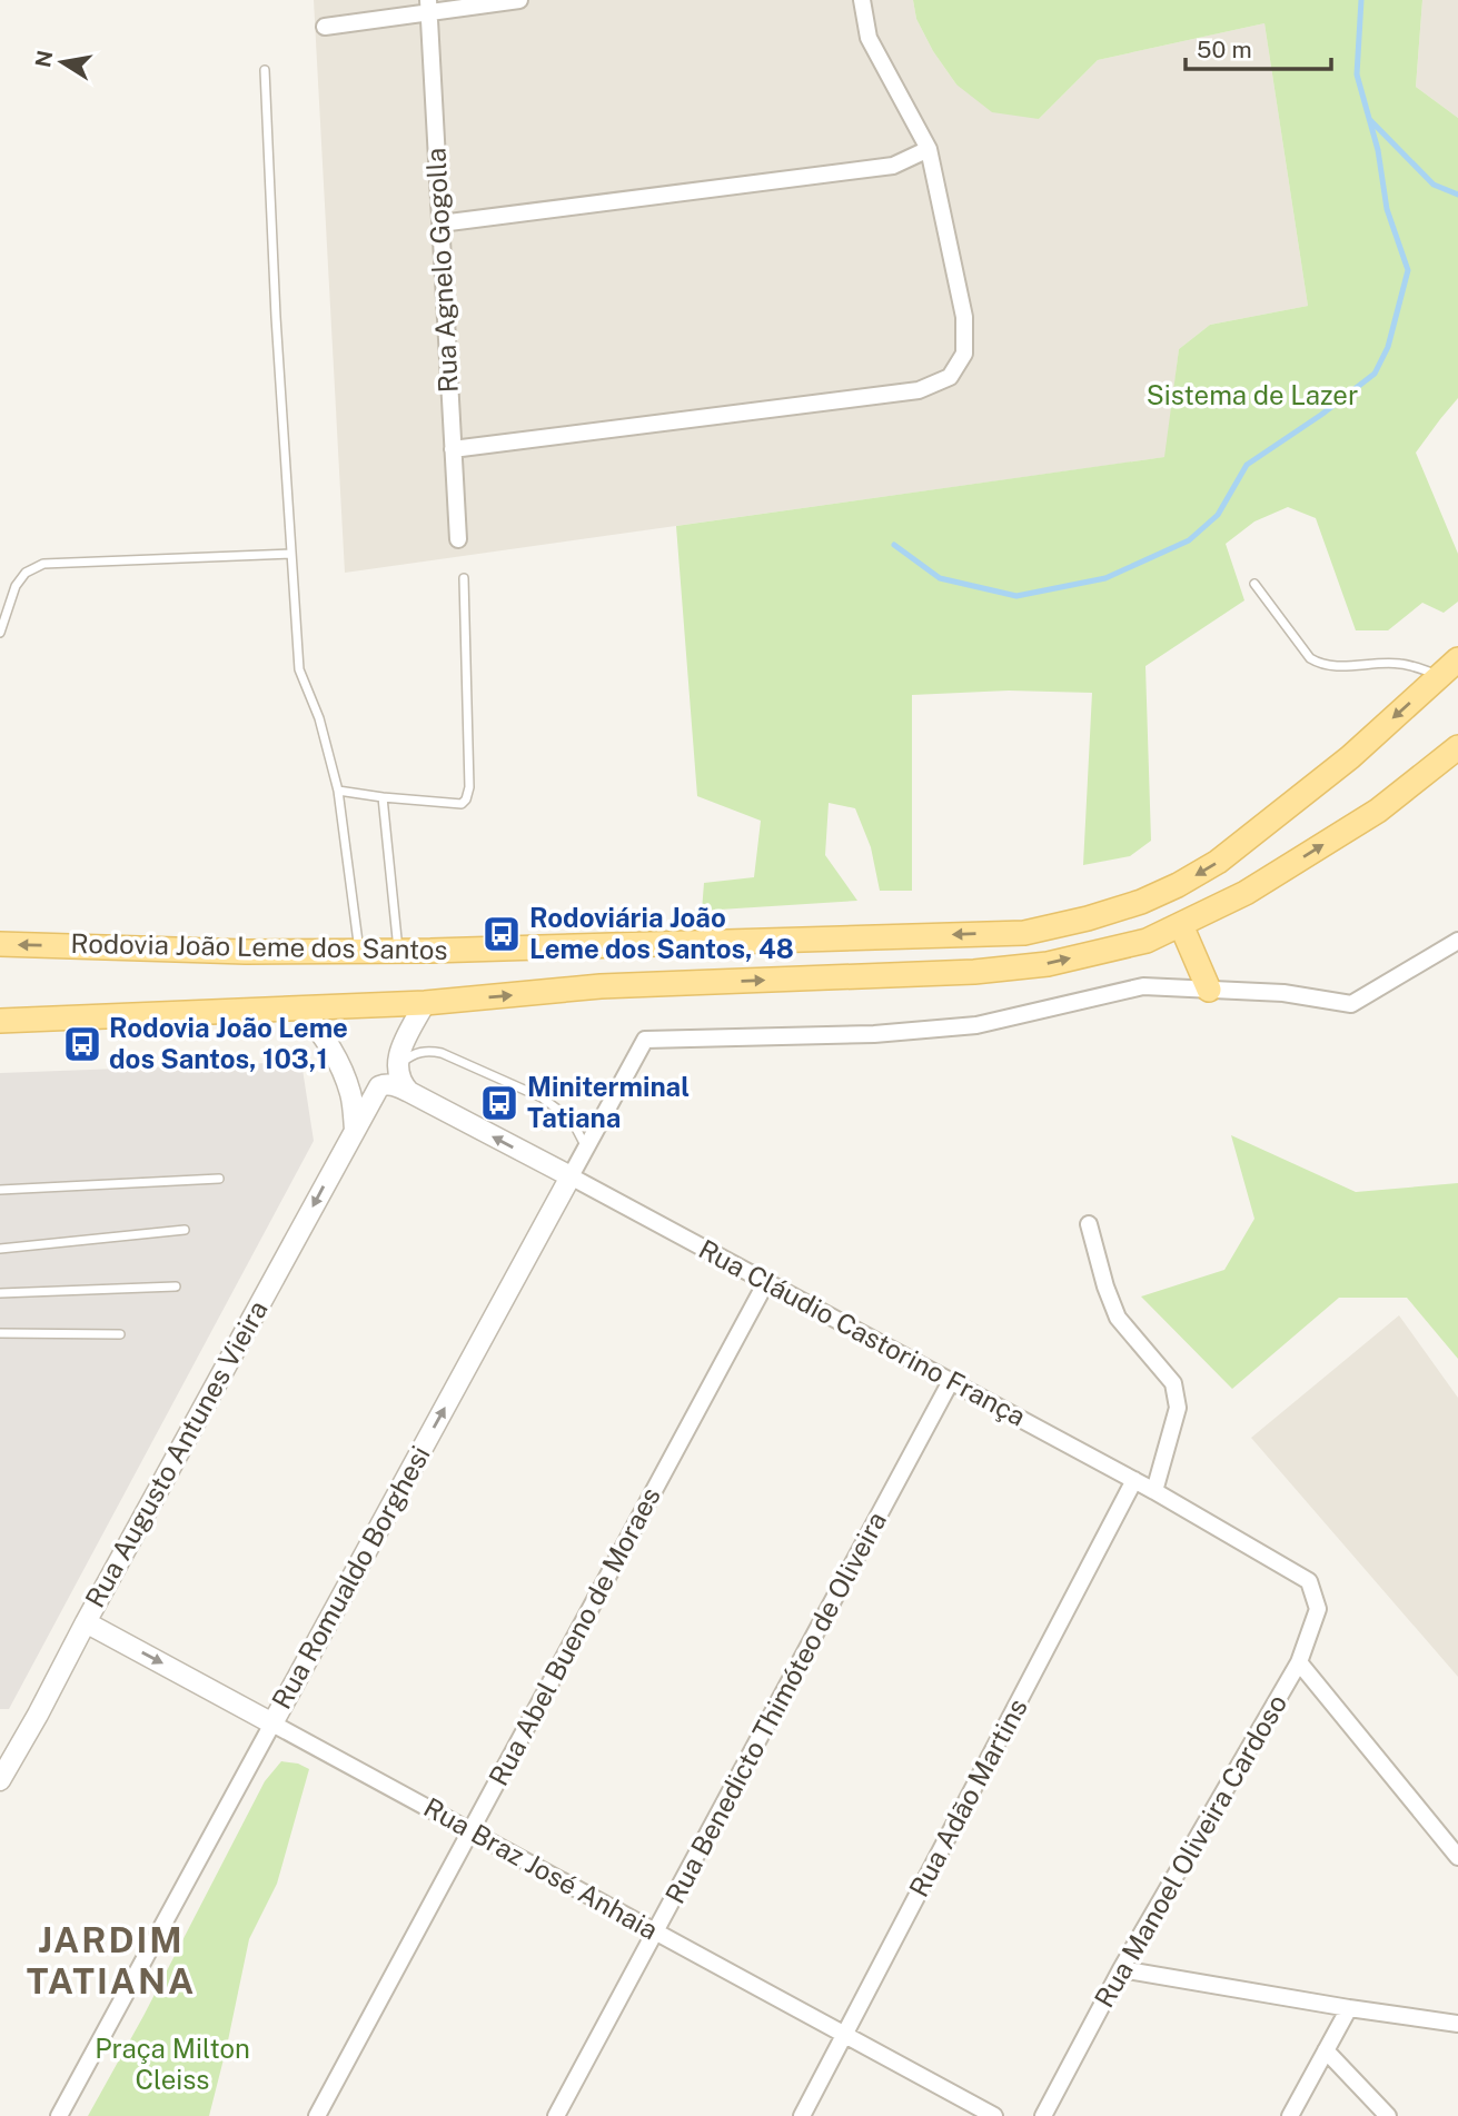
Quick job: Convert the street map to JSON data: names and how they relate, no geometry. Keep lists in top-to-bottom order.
{
  "streets": {
    "main road": ["Rodovia João Leme dos Santos"],
    "street": [
      "Rua Agnelo Gogolla",
      "Rua Cláudio Castorino França",
      "Rua Augusto Antunes Vieira",
      "Rua Romualdo Borghesi",
      "Rua Abel Bueno de Moraes",
      "Rua Benedicto Thimóteo de Oliveira",
      "Rua Adão Martins",
      "Rua Manoel Oliveira Cardoso",
      "Rua Braz José Anhaia"
    ]
  },
  "crossings": [
    ["Rua Cláudio Castorino França", "Rua Augusto Antunes Vieira"],
    ["Rua Cláudio Castorino França", "Rua Romualdo Borghesi"],
    ["Rua Cláudio Castorino França", "Rua Abel Bueno de Moraes"],
    ["Rua Cláudio Castorino França", "Rua Benedicto Thimóteo de Oliveira"],
    ["Rua Cláudio Castorino França", "Rua Adão Martins"],
    ["Rua Cláudio Castorino França", "Rua Manoel Oliveira Cardoso"],
    ["Rua Augusto Antunes Vieira", "Rua Braz José Anhaia"],
    ["Rua Romualdo Borghesi", "Rua Braz José Anhaia"],
    ["Rua Abel Bueno de Moraes", "Rua Braz José Anhaia"],
    ["Rua Benedicto Thimóteo de Oliveira", "Rua Braz José Anhaia"],
    ["Rua Adão Martins", "Rua Braz José Anhaia"]
  ],
  "one_way": ["Rua Augusto Antunes Vieira"],
  "districts": ["JARDIM TATIANA"],
  "parks": ["Sistema de Lazer", "Praça Milton Cleiss"],
  "places": {
    "bus stop": ["Rodoviária João Leme dos Santos, 48", "Rodovia João Leme dos Santos, 103,1", "Miniterminal Tatiana"]
  },
  "scale_bar": "50 m",
  "north": "left"
}
